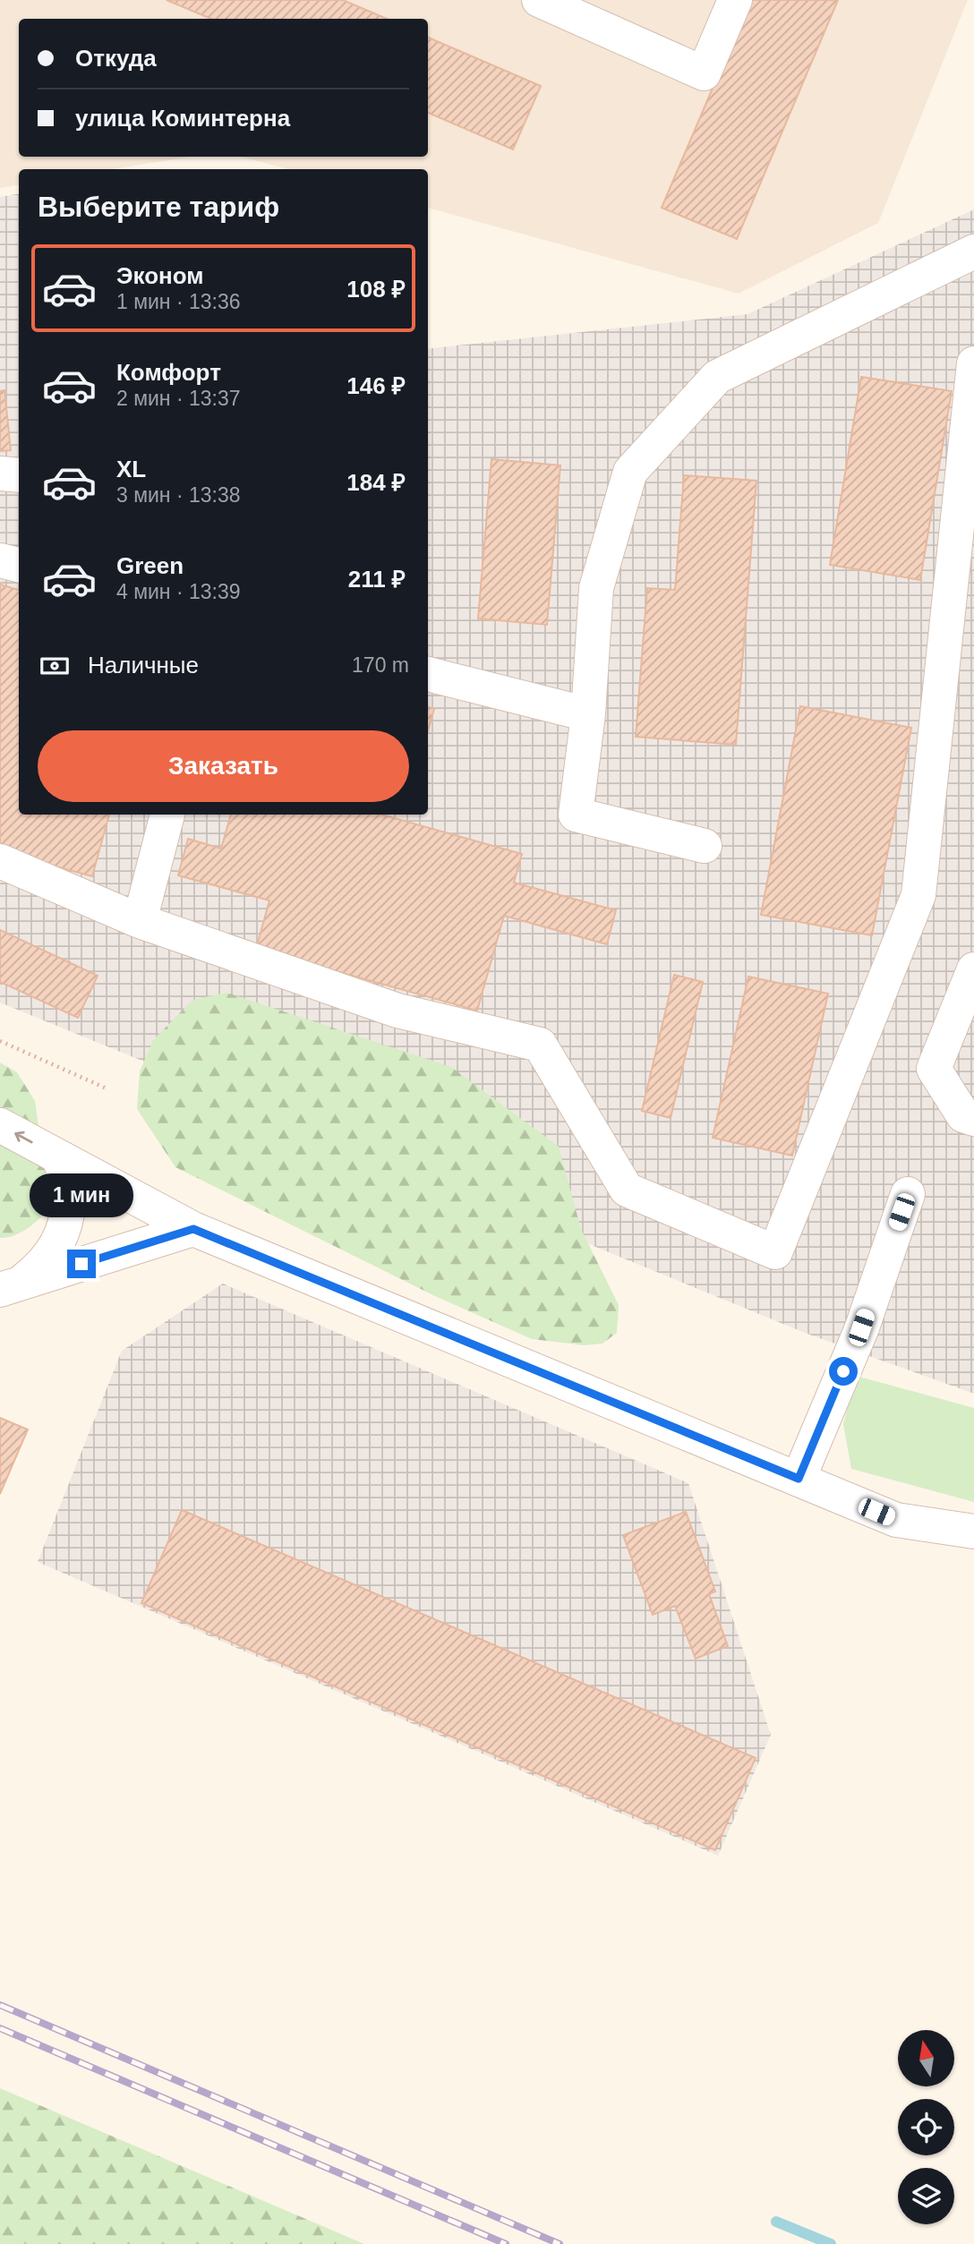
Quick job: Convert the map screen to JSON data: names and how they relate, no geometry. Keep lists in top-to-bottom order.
{
  "north": "top",
  "page": {
    "banner": ["Откуда", "улица Коминтерна"],
    "heading": "Выберите тариф",
    "list": [
      {
        "name": "Эконом",
        "note": "1 мин · 13:36",
        "value": "108 ₽"
      },
      {
        "name": "Комфорт",
        "note": "2 мин · 13:37",
        "value": "146 ₽"
      },
      {
        "name": "XL",
        "note": "3 мин · 13:38",
        "value": "184 ₽"
      },
      {
        "name": "Green",
        "note": "4 мин · 13:39",
        "value": "211 ₽"
      }
    ],
    "pay": ["Наличные", "170 m"],
    "buttons": "Заказать",
    "bubble": "1 мин"
  }
}
